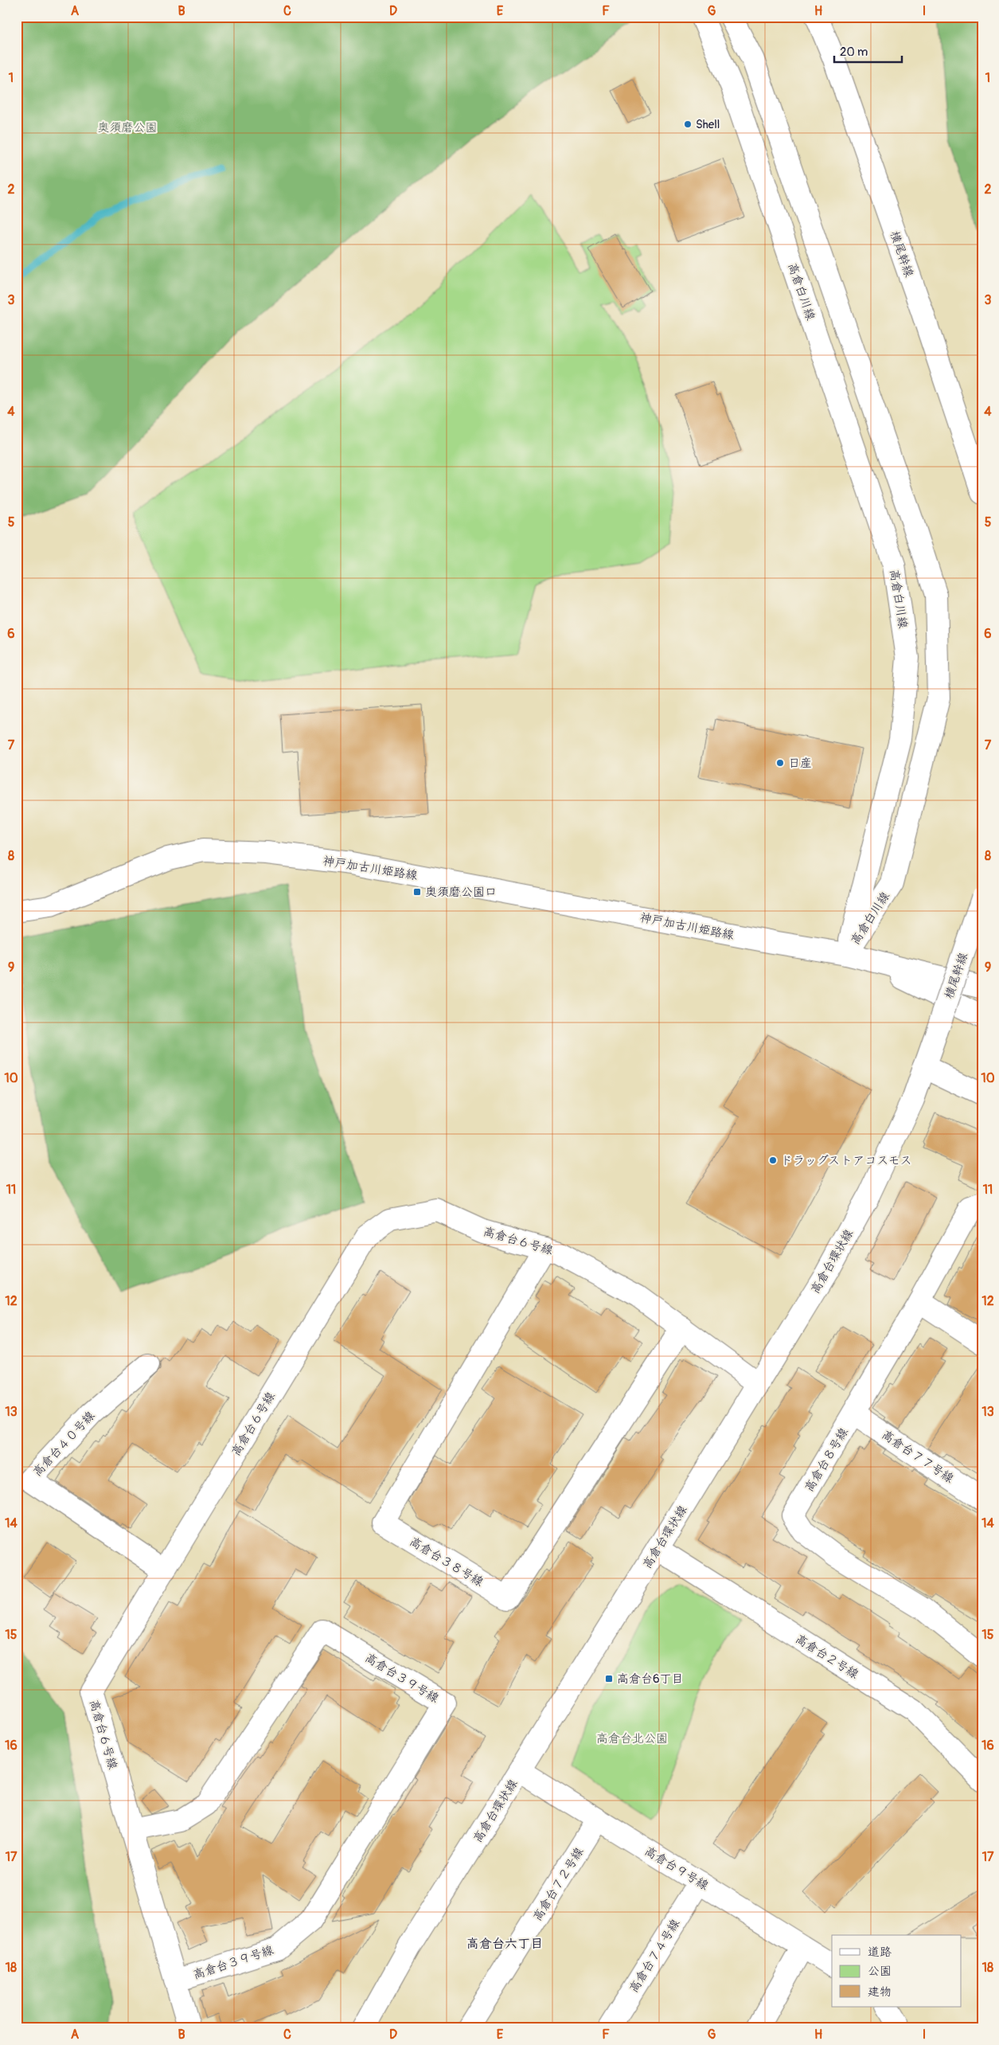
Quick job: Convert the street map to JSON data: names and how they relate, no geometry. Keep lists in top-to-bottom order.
{
  "streets": {
    "street": [
      "横尾幹線",
      "高倉白川線",
      "神戸加古川姫路線",
      "高倉台６号線",
      "高倉台環状線",
      "高倉台４０号線",
      "高倉台７７号線",
      "高倉台８号線",
      "高倉台３８号線",
      "高倉台２号線",
      "高倉台３９号線",
      "高倉台９号線",
      "高倉台７２号線",
      "高倉台７４号線"
    ]
  },
  "crossings": [
    ["横尾幹線", "高倉台環状線"],
    ["高倉白川線", "神戸加古川姫路線"],
    ["高倉台６号線", "高倉台環状線"],
    ["高倉台６号線", "高倉台４０号線"],
    ["高倉台６号線", "高倉台３８号線"],
    ["高倉台６号線", "高倉台３９号線"],
    ["高倉台環状線", "高倉台２号線"],
    ["高倉台環状線", "高倉台９号線"],
    ["高倉台７７号線", "高倉台８号線"],
    ["高倉台９号線", "高倉台７２号線"],
    ["高倉台９号線", "高倉台７４号線"]
  ],
  "districts": ["高倉台六丁目"],
  "parks": ["奥須磨公園", "高倉台北公園"],
  "places": {
    "other": ["Shell", "日産", "ドラッグストアコスモス"],
    "transit": ["奥須磨公園口", "高倉台6丁目"]
  },
  "legend": ["道路", "公園", "建物"],
  "scale_bar": "20 m",
  "grid": {
    "columns": [
      "A",
      "B",
      "C",
      "D",
      "E",
      "F",
      "G",
      "H",
      "I"
    ],
    "rows": [
      "1",
      "2",
      "3",
      "4",
      "5",
      "6",
      "7",
      "8",
      "9",
      "10",
      "11",
      "12",
      "13",
      "14",
      "15",
      "16",
      "17",
      "18"
    ]
  }
}
